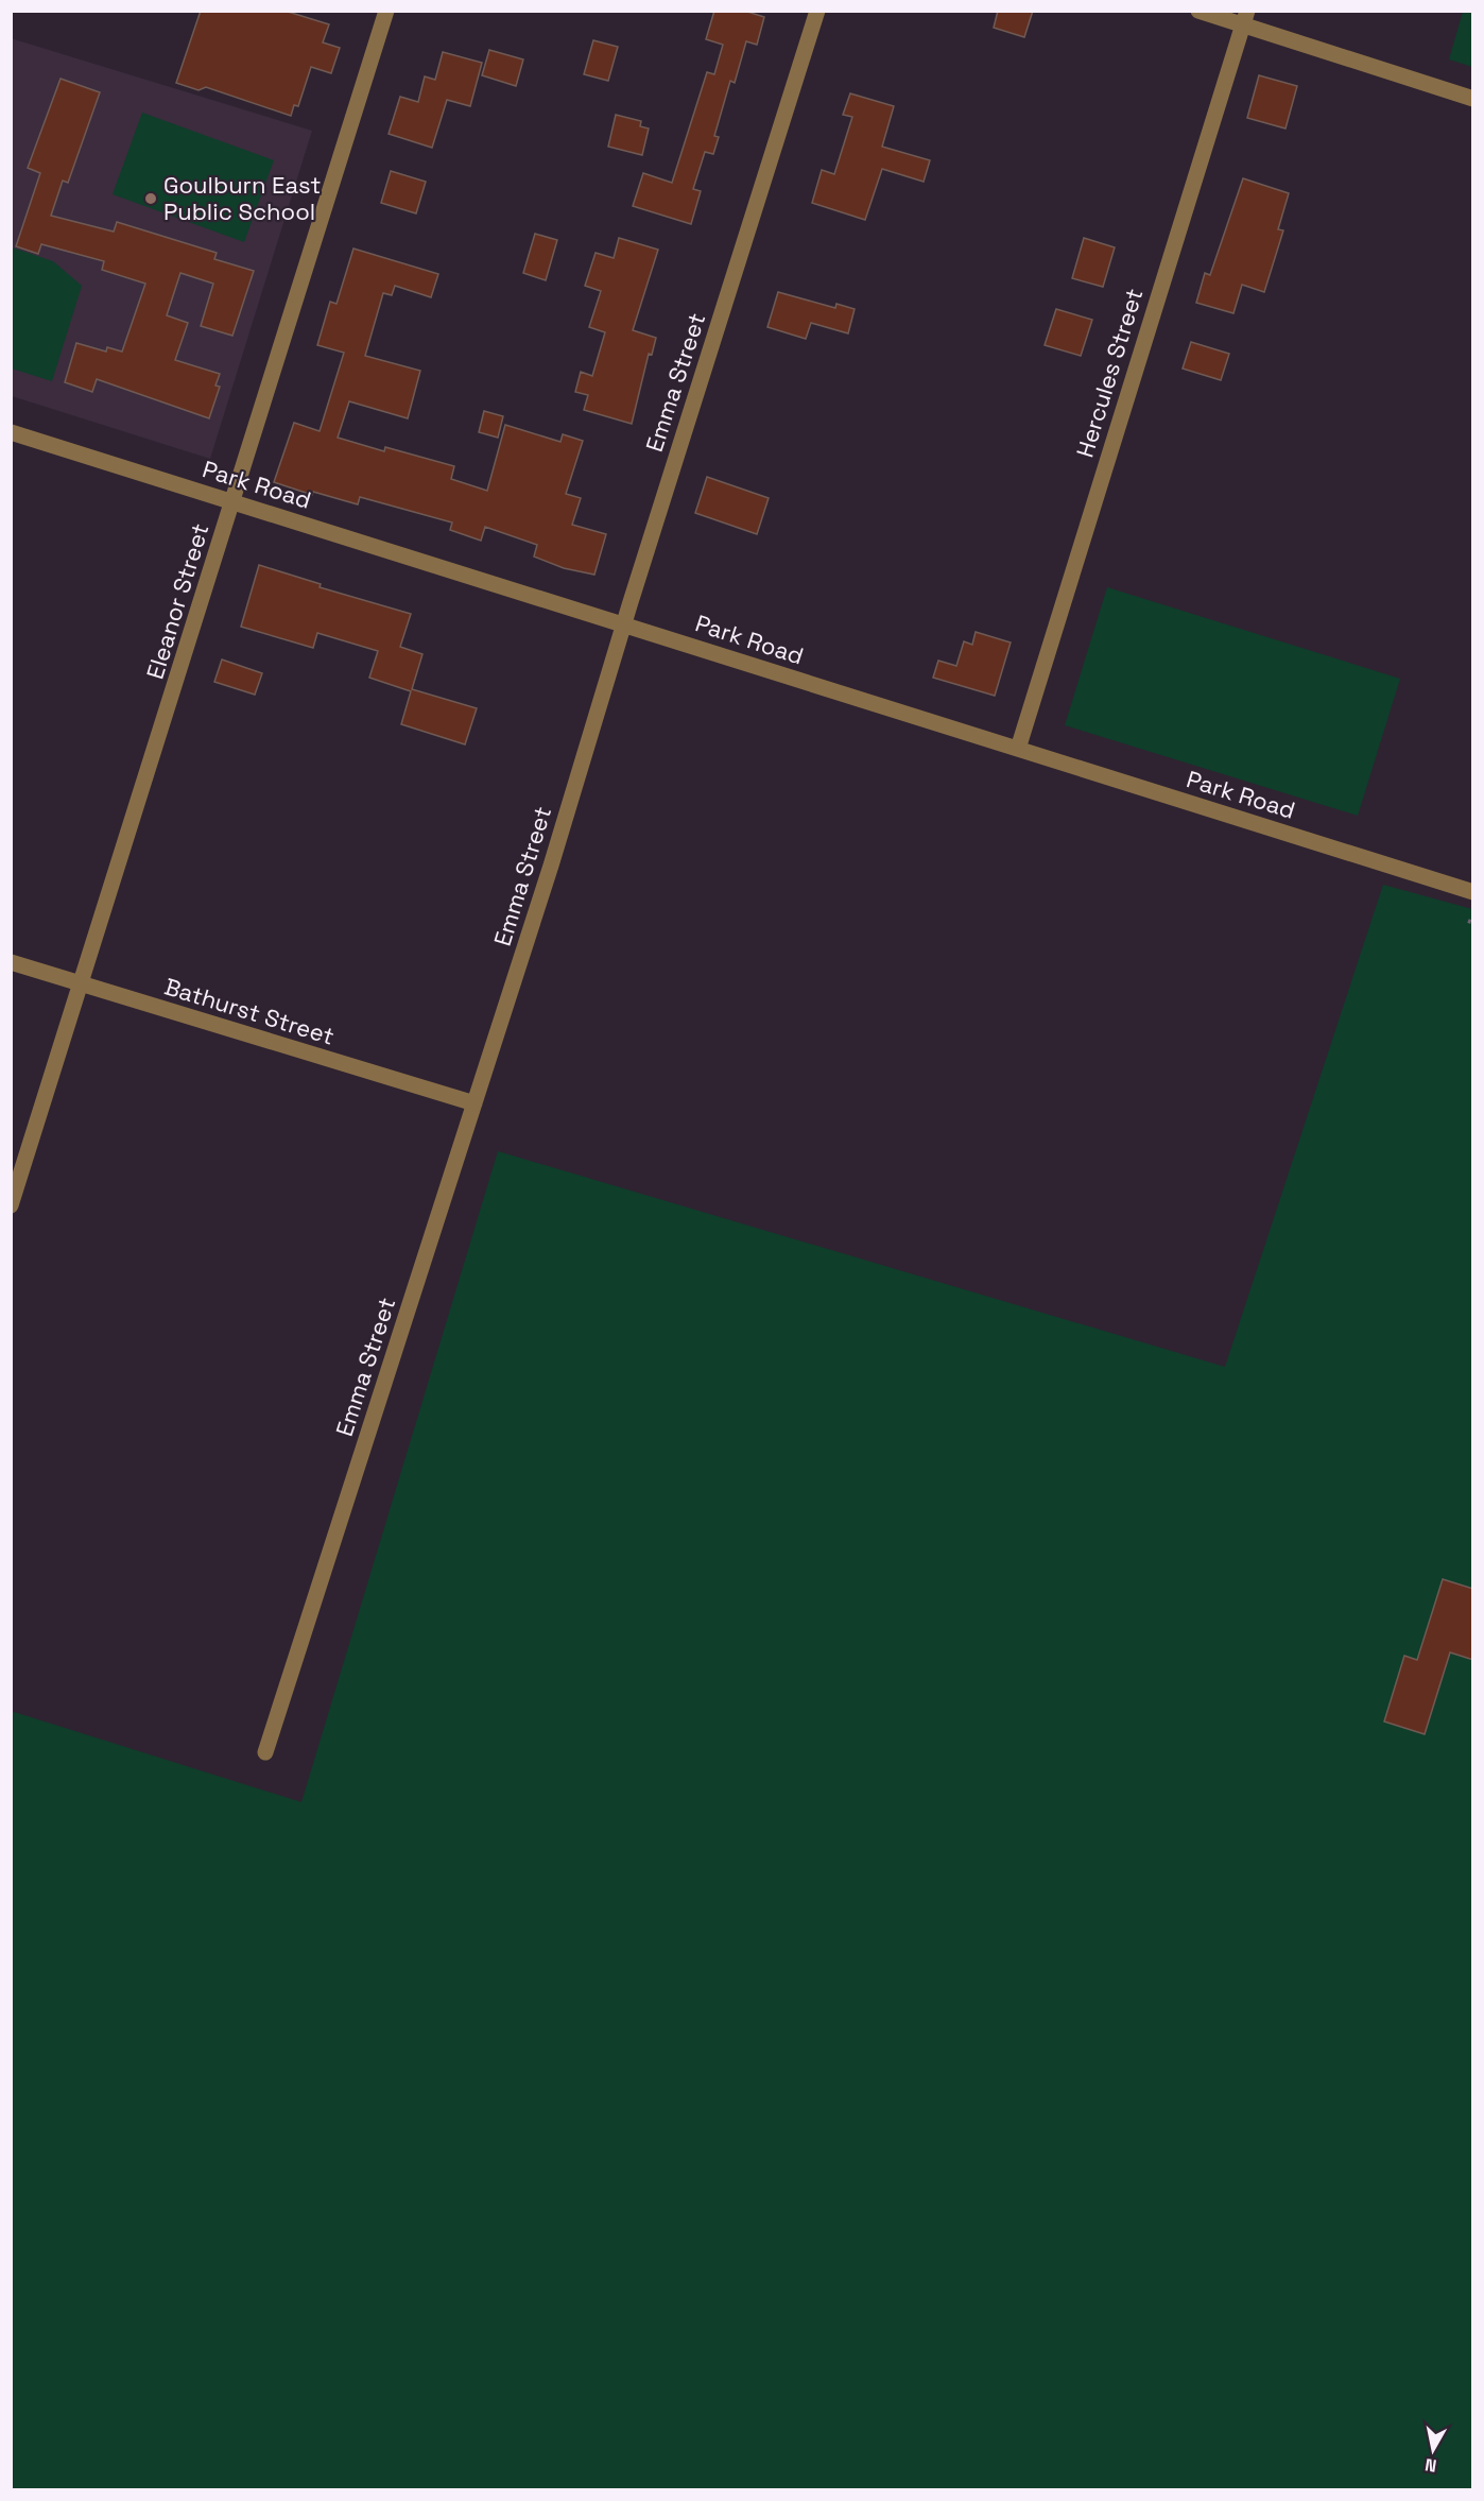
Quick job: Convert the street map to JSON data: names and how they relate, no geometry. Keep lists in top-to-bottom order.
{
  "streets": {
    "street": [
      "Hercules Street",
      "Emma Street",
      "Park Road",
      "Eleanor Street",
      "Bathurst Street"
    ]
  },
  "crossings": [
    ["Hercules Street", "Park Road"],
    ["Emma Street", "Park Road"],
    ["Emma Street", "Bathurst Street"],
    ["Park Road", "Eleanor Street"],
    ["Eleanor Street", "Bathurst Street"]
  ],
  "places": ["Goulburn East Public School"],
  "north": "bottom"
}
